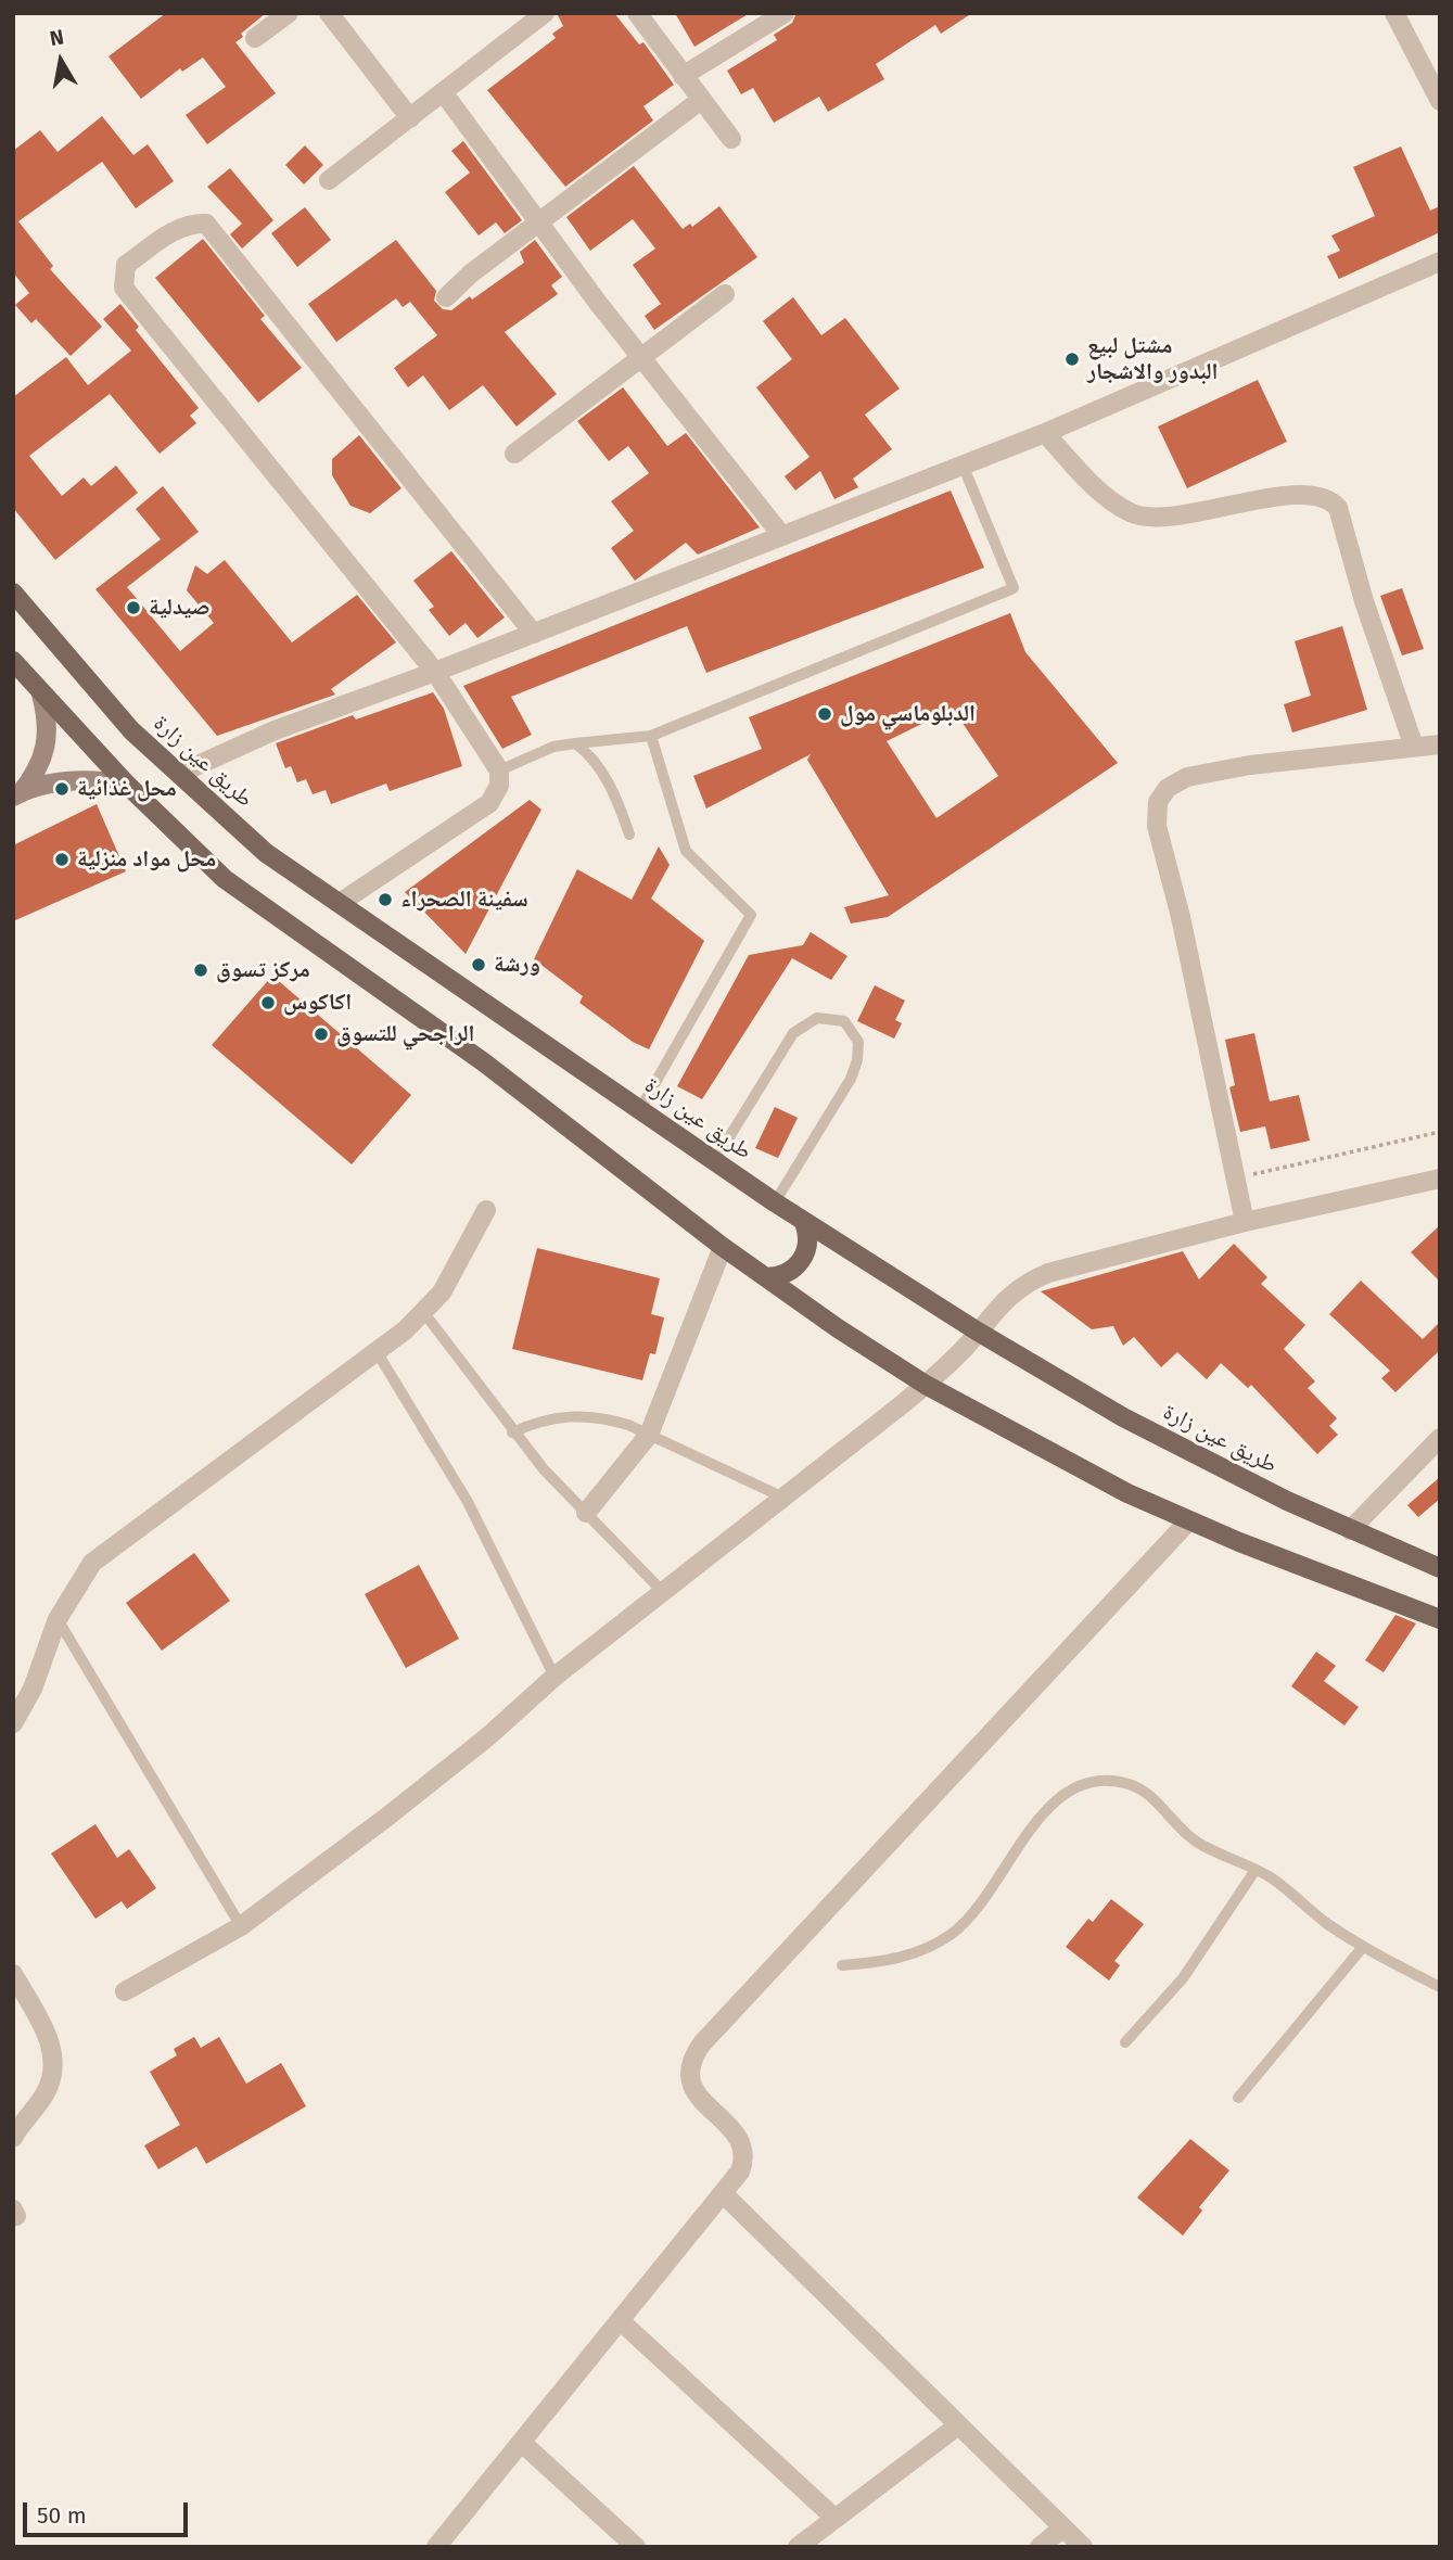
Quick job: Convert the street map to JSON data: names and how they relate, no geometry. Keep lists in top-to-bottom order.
{
  "streets": {
    "main road": ["طريق عين زارة"]
  },
  "places": [
    "مشتل لبيع البدور والاشجار",
    "صيدلية",
    "الدبلوماسي مول",
    "محل غذائية",
    "محل مواد منزلية",
    "سفينة الصحراء",
    "ورشة",
    "مركز تسوق",
    "اكاكوس",
    "الراجحي للتسوق"
  ],
  "scale_bar": "50 m",
  "north": "top"
}
